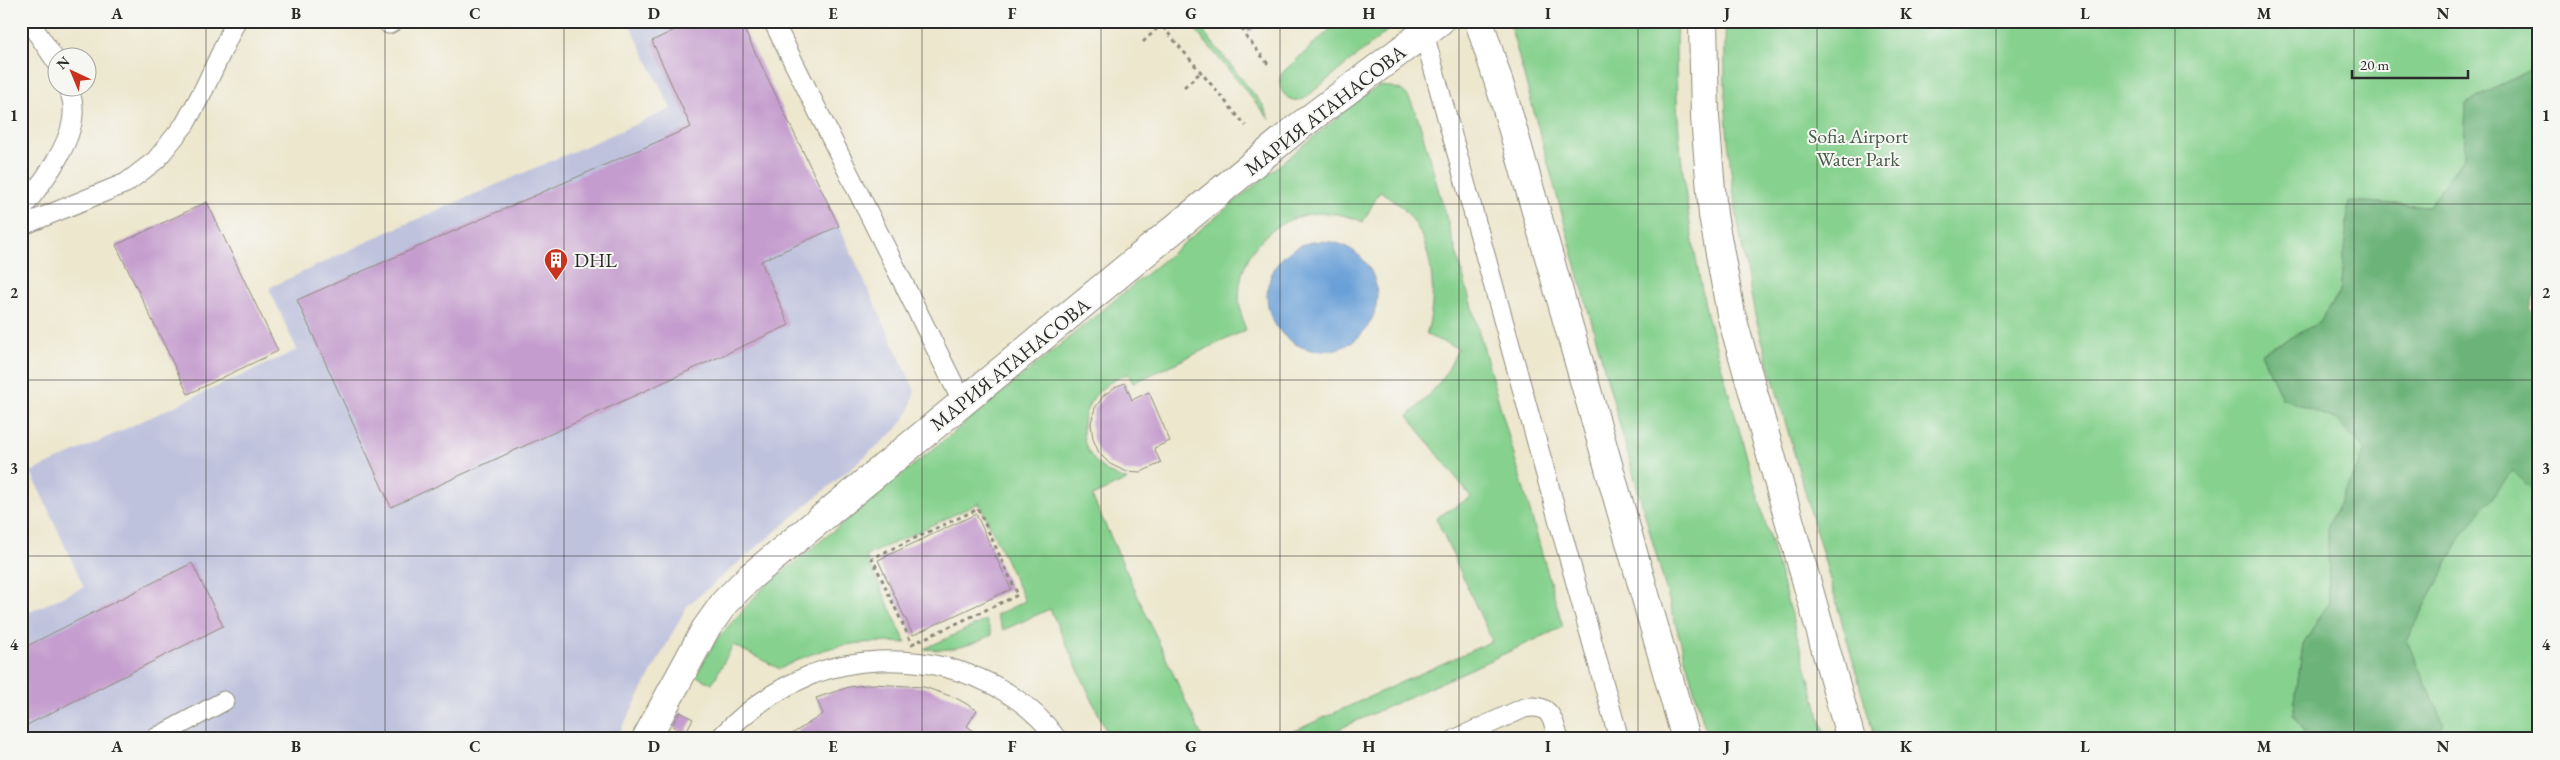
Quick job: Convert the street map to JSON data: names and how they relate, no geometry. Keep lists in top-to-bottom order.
{
  "streets": {
    "main road": ["МАРИЯ АТАНАСОВА"]
  },
  "parks": ["Sofia Airport Water Park"],
  "places": {
    "building": ["DHL"]
  },
  "scale_bar": "20 m",
  "north": "top left",
  "grid": {
    "columns": [
      "A",
      "B",
      "C",
      "D",
      "E",
      "F",
      "G",
      "H",
      "I",
      "J",
      "K",
      "L",
      "M",
      "N"
    ],
    "rows": [
      "1",
      "2",
      "3",
      "4"
    ]
  }
}
